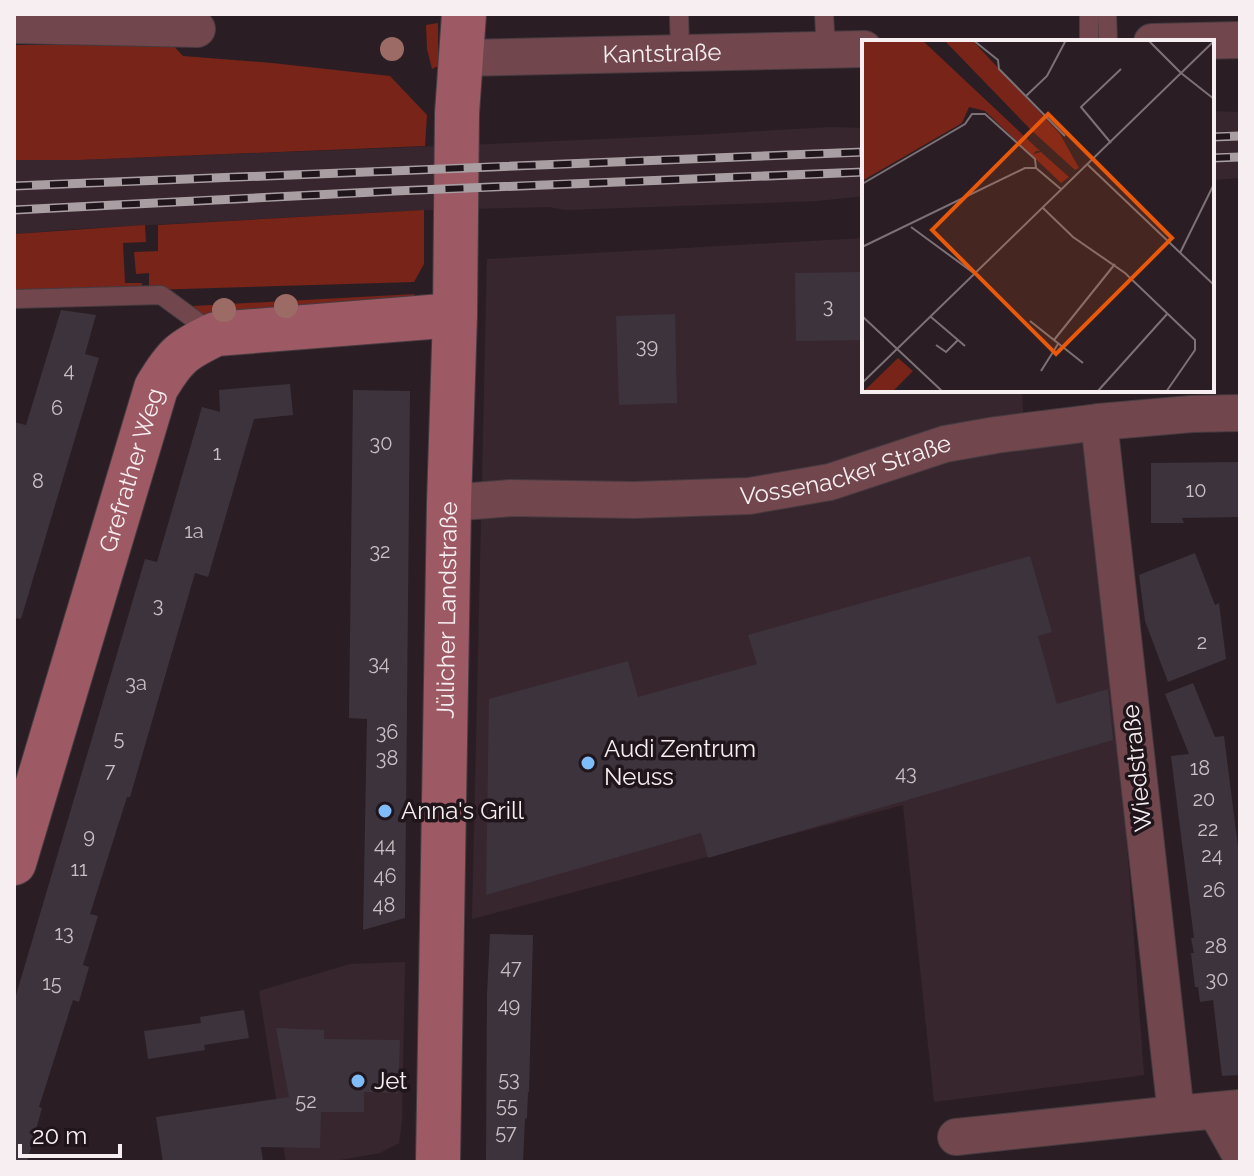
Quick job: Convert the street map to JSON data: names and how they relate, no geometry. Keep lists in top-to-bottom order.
{
  "streets": {
    "main road": ["Grefrather Weg", "Jülicher Landstraße"],
    "street": ["Kantstraße", "Vossenacker Straße", "Wiedstraße"]
  },
  "crossings": [
    ["Kantstraße", "Jülicher Landstraße"],
    ["Vossenacker Straße", "Jülicher Landstraße"],
    ["Vossenacker Straße", "Wiedstraße"],
    ["Grefrather Weg", "Jülicher Landstraße"]
  ],
  "places": ["Audi Zentrum Neuss", "Anna's Grill", "Jet"],
  "house_numbers": [
    "3",
    "39",
    "4",
    "6",
    "30",
    "1",
    "8",
    "10",
    "1a",
    "32",
    "3",
    "2",
    "34",
    "3a",
    "36",
    "5",
    "38",
    "18",
    "7",
    "43",
    "20",
    "22",
    "9",
    "44",
    "24",
    "11",
    "46",
    "26",
    "48",
    "13",
    "28",
    "47",
    "30",
    "15",
    "49",
    "53",
    "52",
    "55",
    "57"
  ],
  "scale_bar": "20 m"
}
